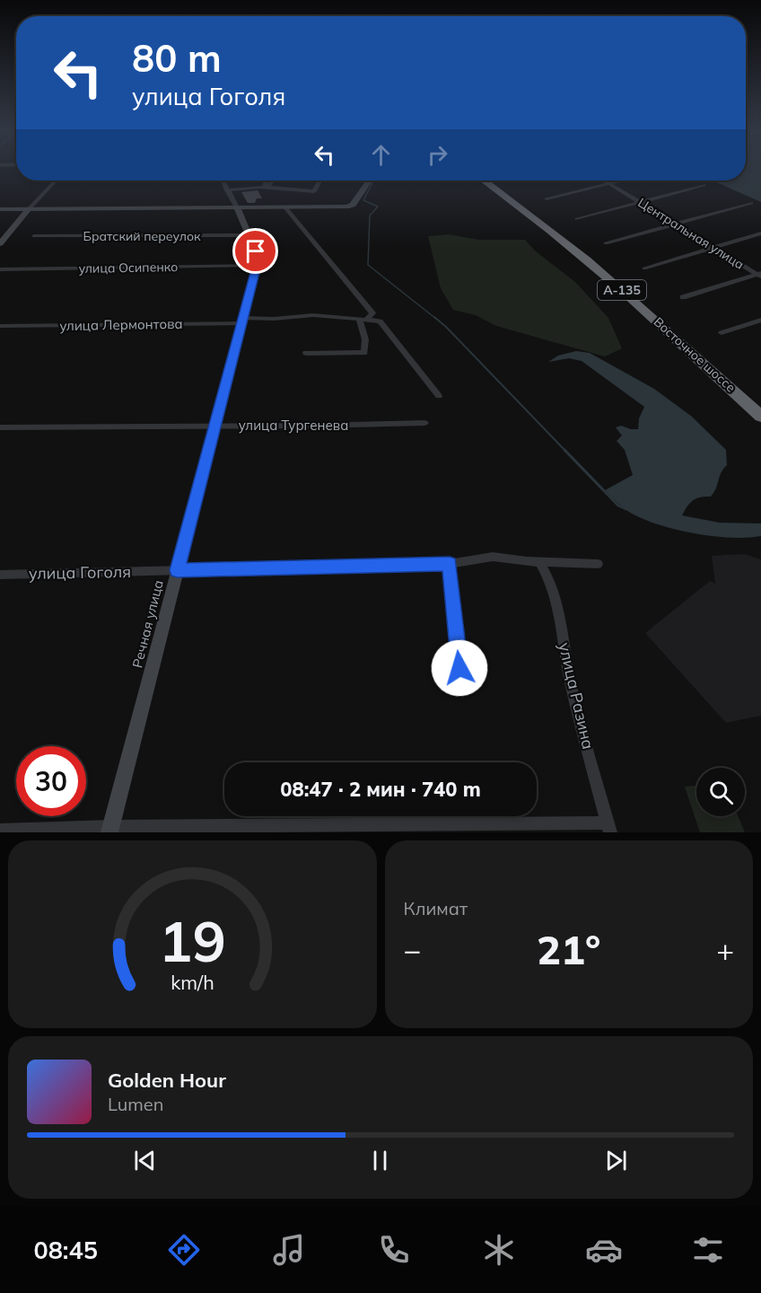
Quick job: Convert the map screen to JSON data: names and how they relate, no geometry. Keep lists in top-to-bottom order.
{
  "streets": {
    "highway": ["А-135", "Восточное шоссе"],
    "street": [
      "Центральная улица",
      "Братский переулок",
      "улица Осипенко",
      "улица Лермонтова",
      "улица Тургенева",
      "улица Гоголя",
      "Речная улица",
      "улица Разина"
    ]
  },
  "crossings": [
    ["Братский переулок", "Речная улица"],
    ["улица Осипенко", "Речная улица"],
    ["улица Лермонтова", "Речная улица"],
    ["улица Тургенева", "Речная улица"],
    ["улица Гоголя", "Речная улица"],
    ["улица Гоголя", "улица Разина"]
  ],
  "page": {
    "turn": ["80 m", "улица Гоголя"],
    "limit": "30",
    "trip": "08:47 · 2 мин · 740 m",
    "tile": "Климат",
    "heat": ["−", "21°", "+"],
    "song": ["Golden Hour", "Lumen"],
    "tabs": "08:45",
    "gauge": ["19", "km/h"]
  }
}
